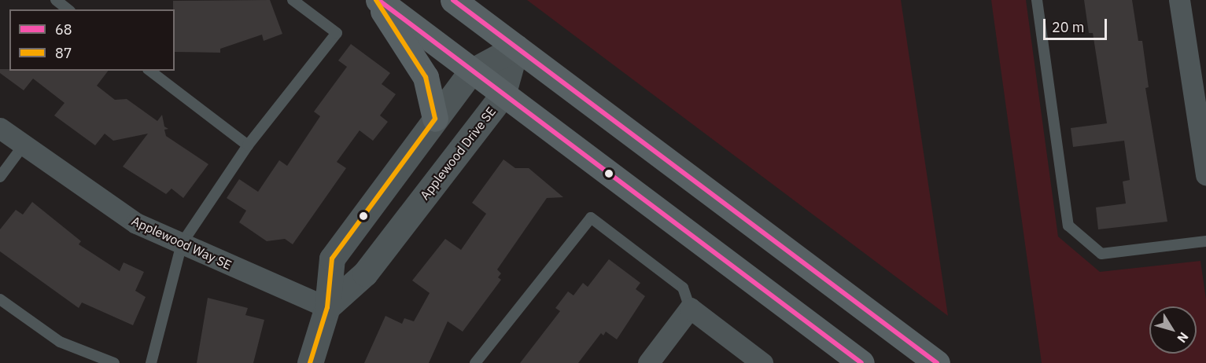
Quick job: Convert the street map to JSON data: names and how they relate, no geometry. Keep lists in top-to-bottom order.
{
  "streets": {
    "street": ["Applewood Drive SE", "Applewood Way SE"]
  },
  "crossings": [
    ["Applewood Drive SE", "Applewood Way SE"]
  ],
  "lines": ["transit line 68", "transit line 87"],
  "legend": ["68", "87"],
  "scale_bar": "20 m",
  "north": "bottom right"
}
